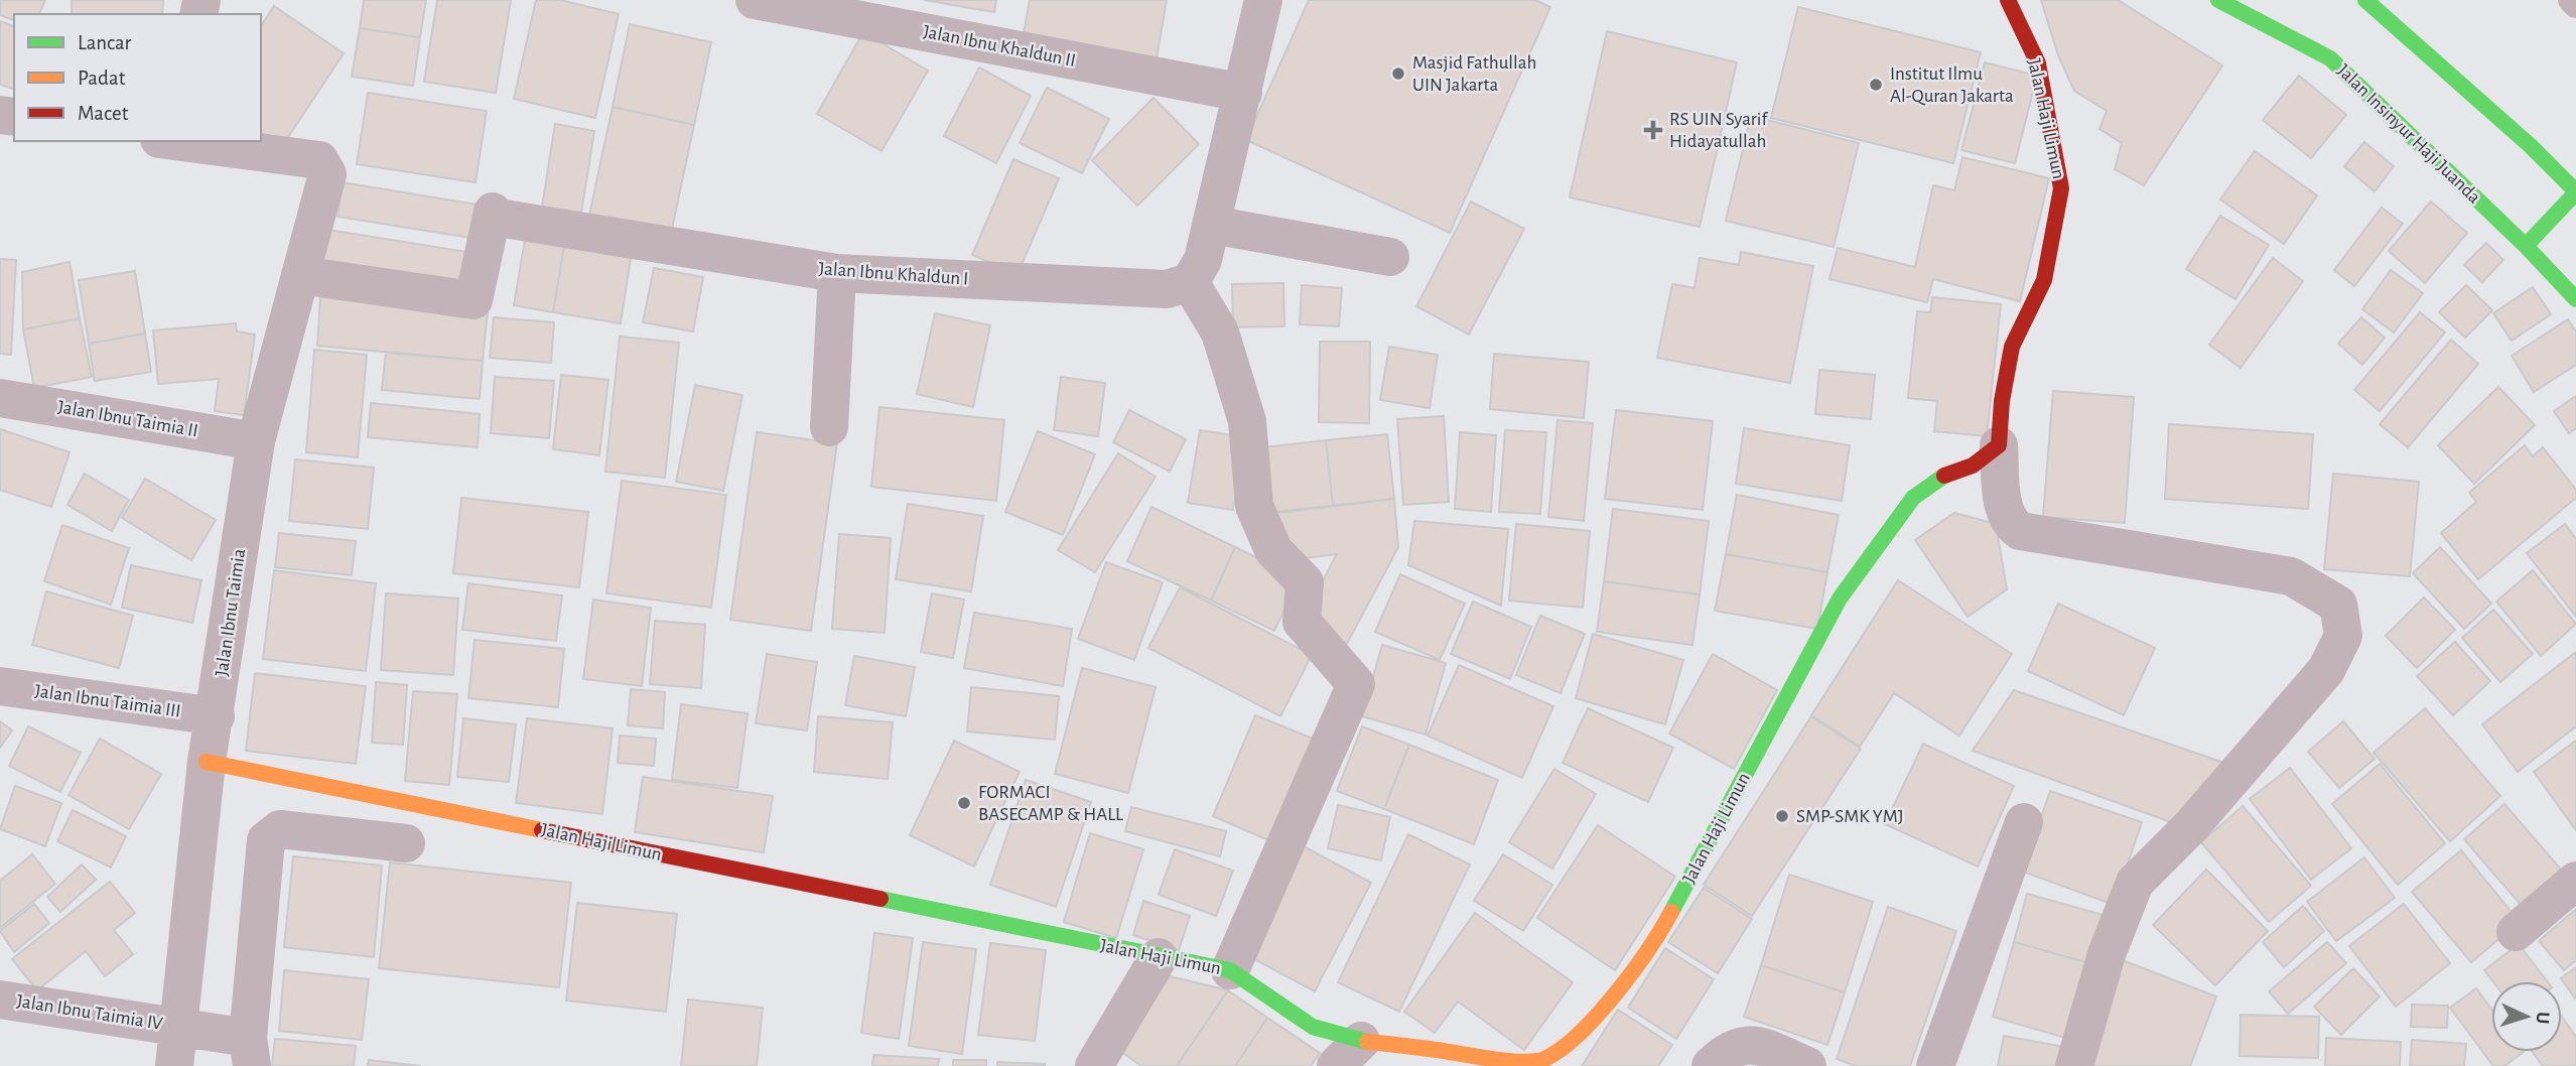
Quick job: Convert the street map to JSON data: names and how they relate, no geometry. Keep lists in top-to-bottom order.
{
  "streets": {
    "main road": ["Jalan Haji Limun", "Jalan Insinyur Haji Juanda"],
    "street": [
      "Jalan Ibnu Khaldun II",
      "Jalan Ibnu Khaldun I",
      "Jalan Ibnu Taimia II",
      "Jalan Ibnu Taimia",
      "Jalan Ibnu Taimia III",
      "Jalan Ibnu Taimia IV"
    ]
  },
  "crossings": [
    ["Jalan Haji Limun", "Jalan Ibnu Taimia"],
    ["Jalan Ibnu Khaldun I", "Jalan Ibnu Taimia"],
    ["Jalan Ibnu Taimia II", "Jalan Ibnu Taimia"],
    ["Jalan Ibnu Taimia", "Jalan Ibnu Taimia III"],
    ["Jalan Ibnu Taimia", "Jalan Ibnu Taimia IV"]
  ],
  "places": {
    "other": [
      "Masjid Fathullah UIN Jakarta",
      "Institut Ilmu Al-Quran Jakarta",
      "FORMACI BASECAMP & HALL",
      "SMP-SMK YMJ"
    ],
    "health": ["RS UIN Syarif Hidayatullah"]
  },
  "legend": ["Lancar", "Padat", "Macet"],
  "north": "right"
}
